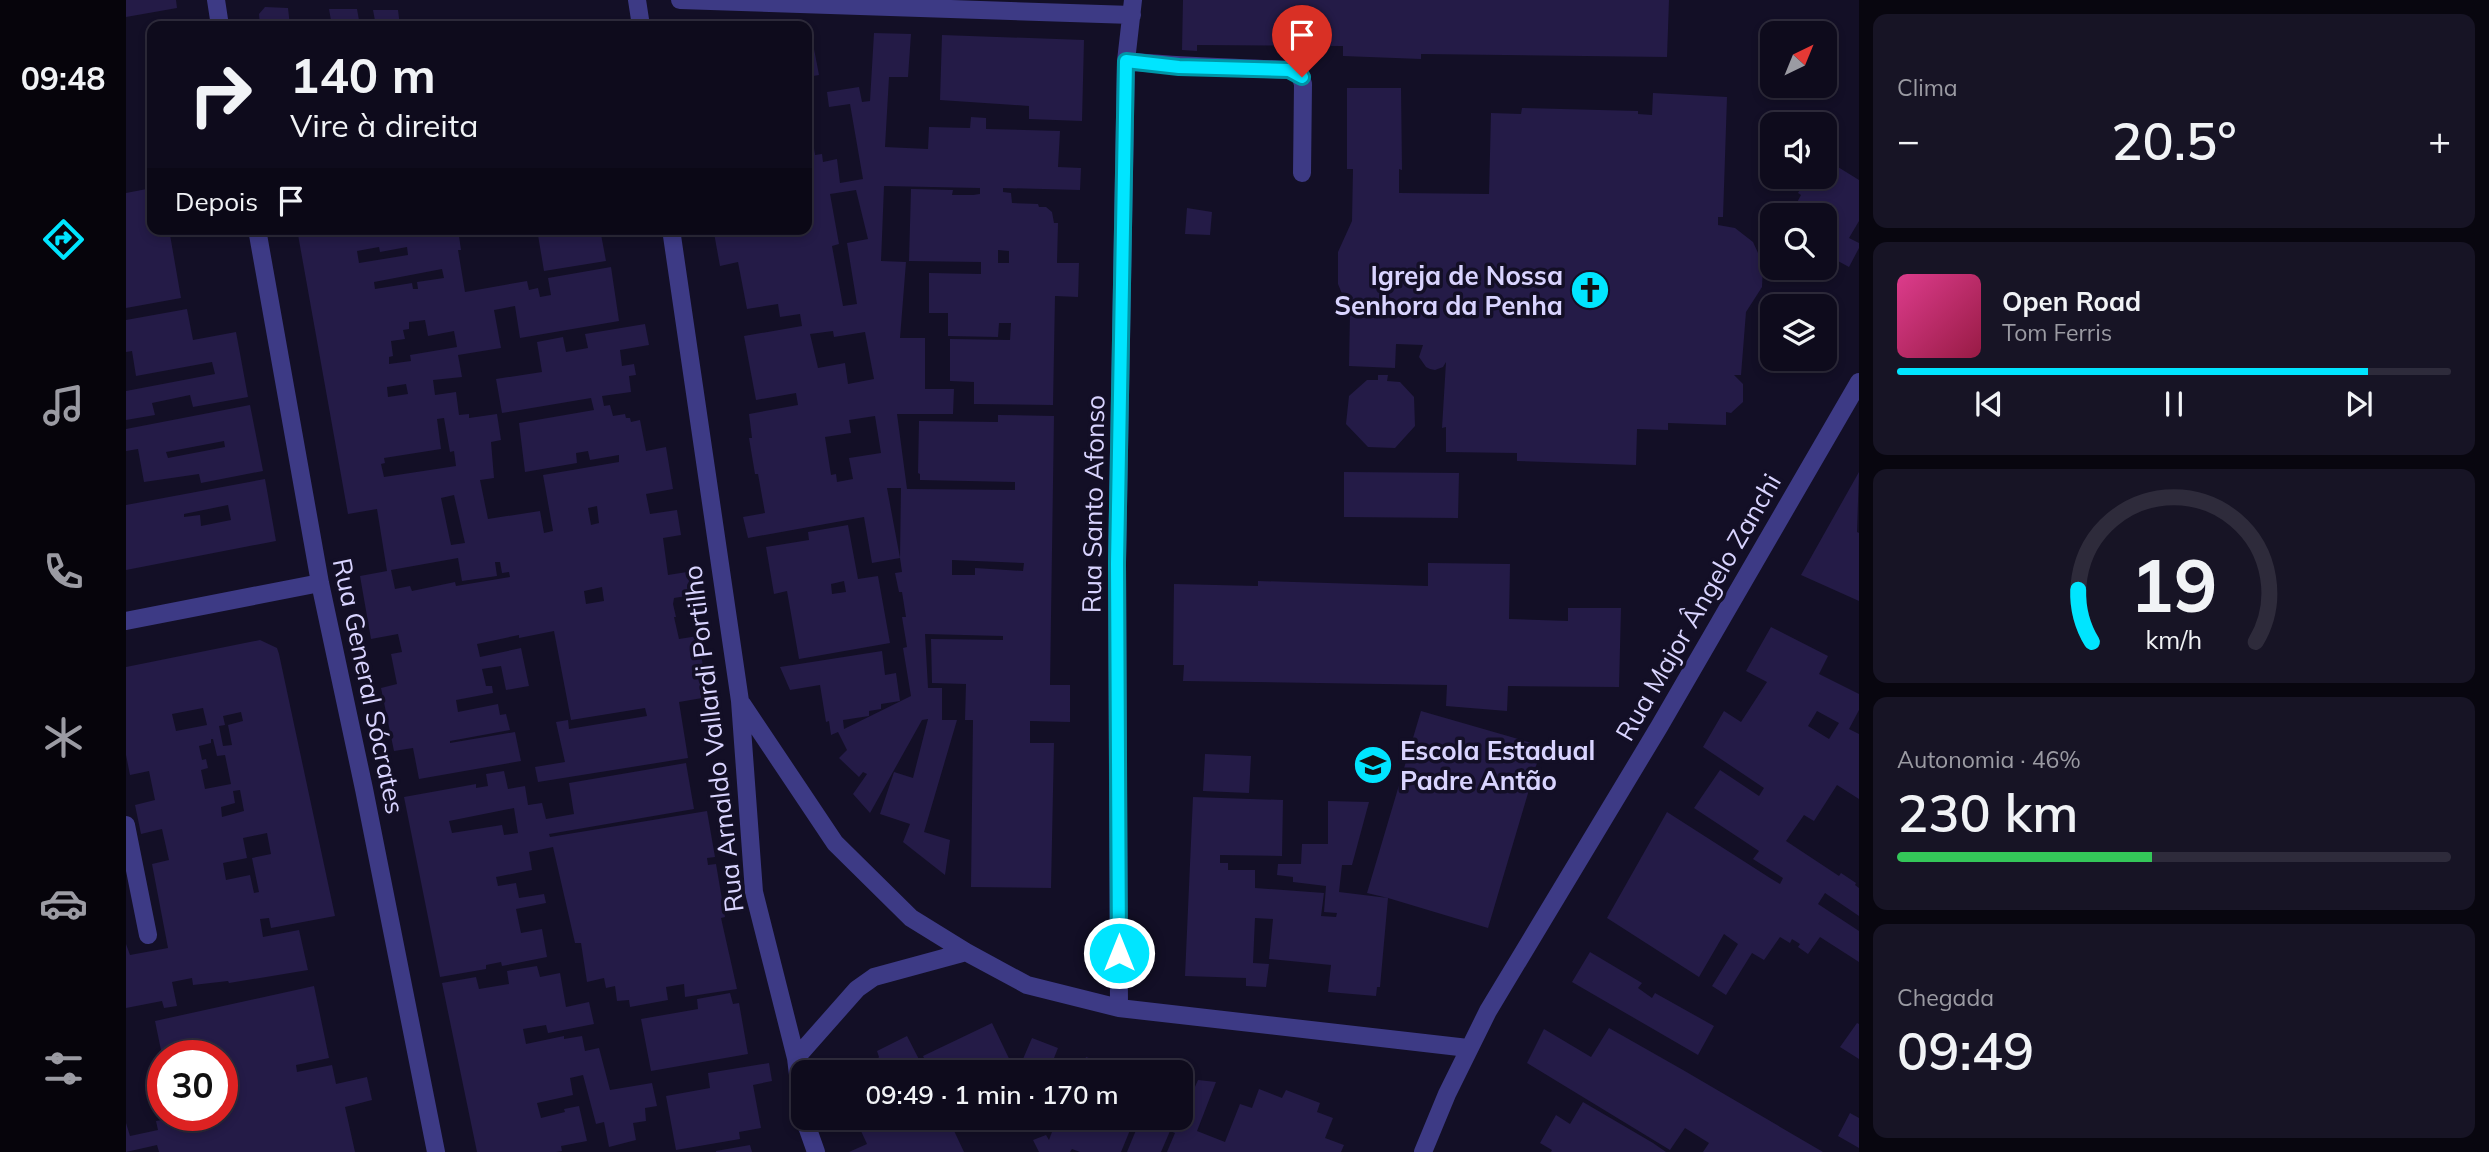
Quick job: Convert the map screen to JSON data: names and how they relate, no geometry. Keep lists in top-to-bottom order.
{
  "streets": {
    "street": [
      "Rua Santo Afonso",
      "Rua Major Ângelo Zanchi",
      "Rua General Sócrates",
      "Rua Arnaldo Vallardi Portilho"
    ]
  },
  "places": {
    "church": ["Igreja de Nossa Senhora da Penha"],
    "school or university": ["Escola Estadual Padre Antão"]
  },
  "north": "top right",
  "page": {
    "tabs": "09:48",
    "tile": [
      "Clima",
      ["Autonomia · 46%", "230 km"],
      ["Chegada", "09:49"]
    ],
    "turn": ["140 m", "Vire à direita"],
    "heat": ["−", "20.5°", "+"],
    "then": "Depois",
    "song": ["Open Road", "Tom Ferris"],
    "limit": "30",
    "trip": "09:49 · 1 min · 170 m",
    "gauge": ["19", "km/h"]
  }
}
